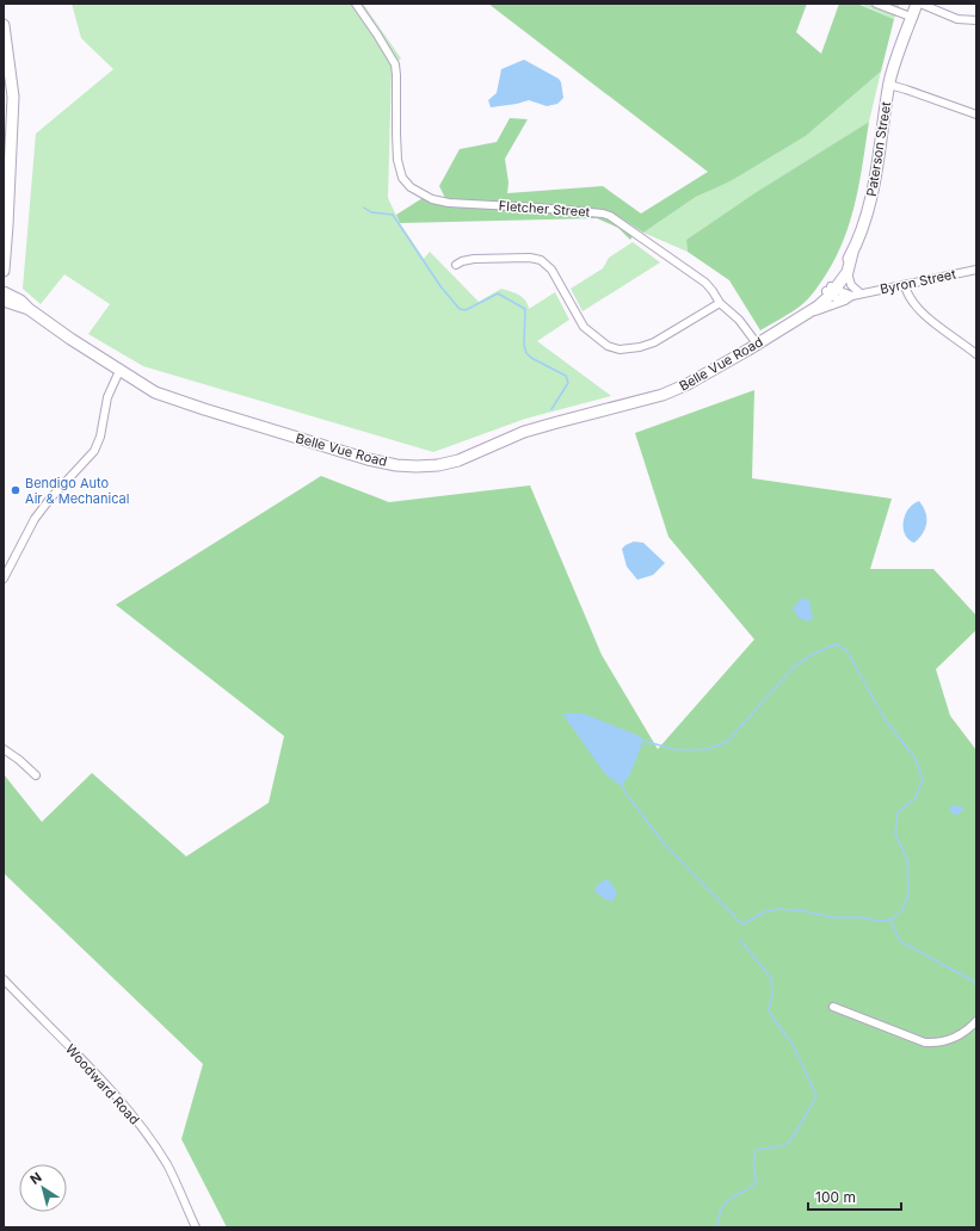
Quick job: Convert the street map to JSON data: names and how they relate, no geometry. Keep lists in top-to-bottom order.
{
  "streets": {
    "street": [
      "Paterson Street",
      "Fletcher Street",
      "Byron Street",
      "Belle Vue Road",
      "Woodward Road"
    ]
  },
  "crossings": [
    ["Paterson Street", "Belle Vue Road"],
    ["Fletcher Street", "Belle Vue Road"],
    ["Byron Street", "Belle Vue Road"]
  ],
  "places": ["Bendigo Auto Air & Mechanical"],
  "scale_bar": "100 m",
  "north": "top left"
}
